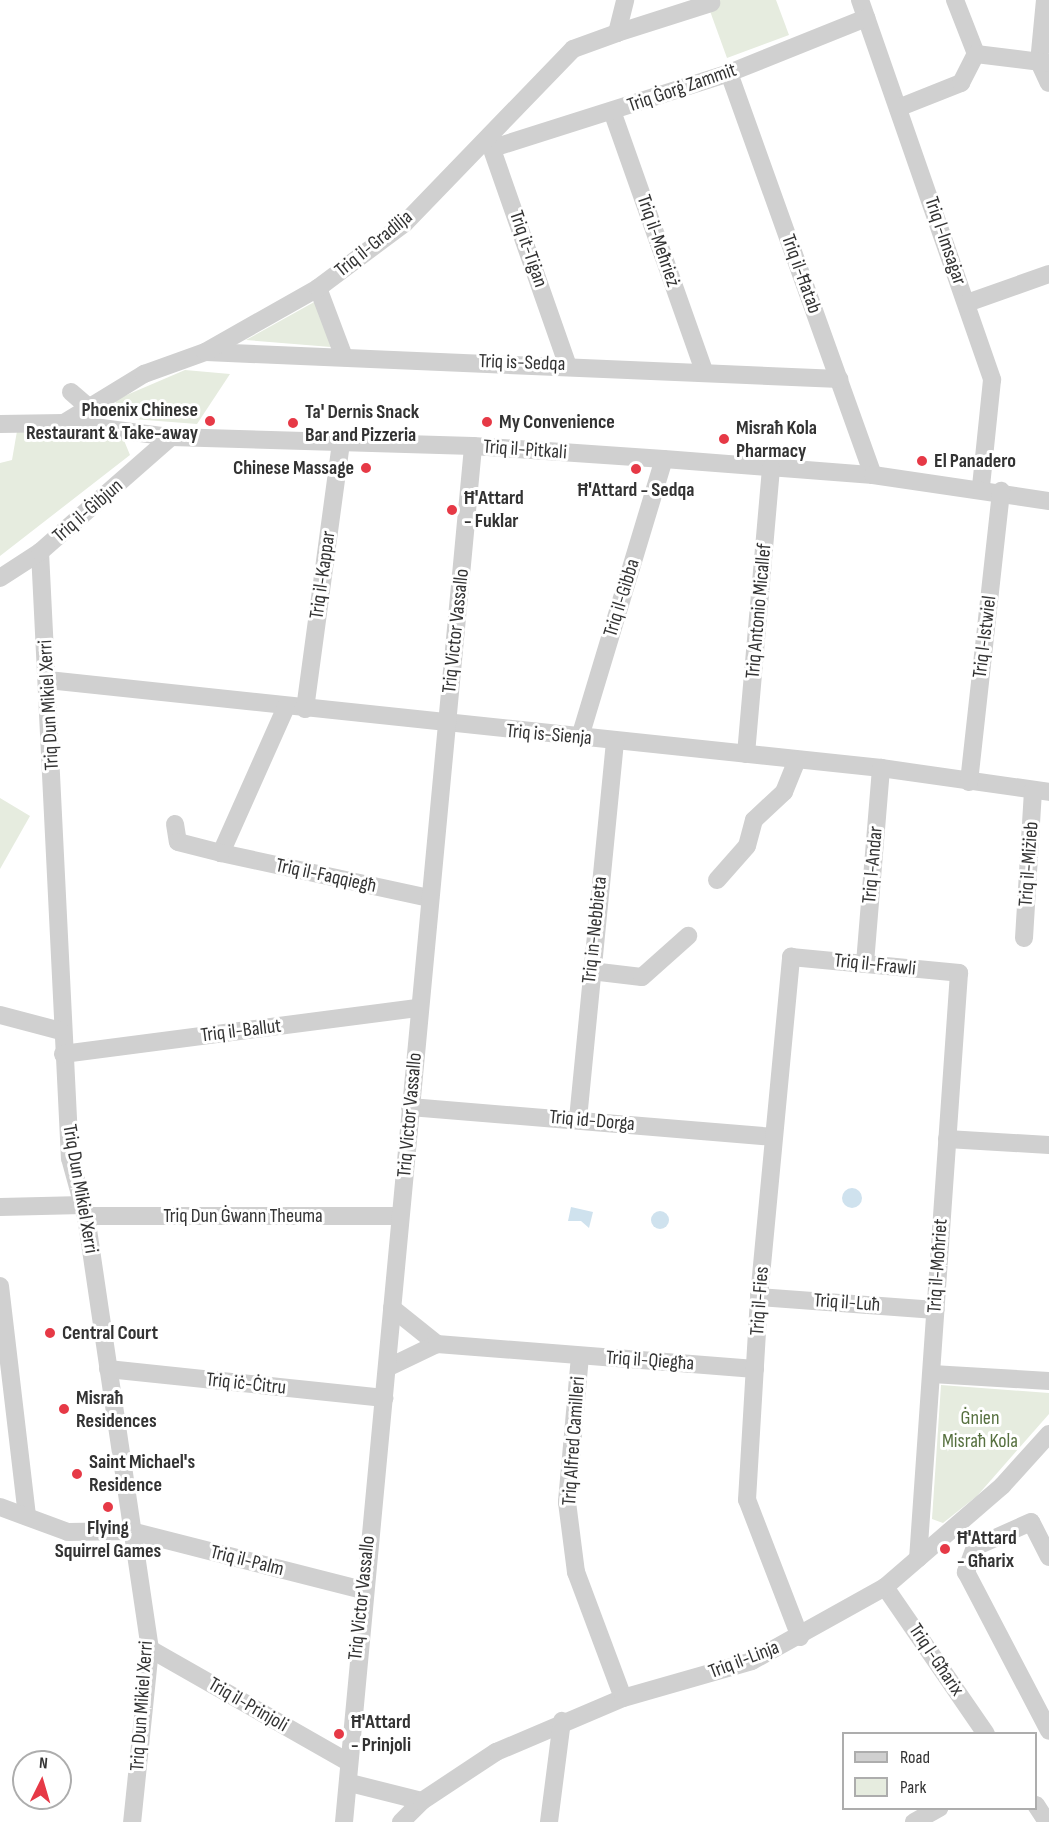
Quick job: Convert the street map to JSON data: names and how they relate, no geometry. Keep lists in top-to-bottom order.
{
  "streets": {
    "street": [
      "Triq Ġorġ Zammit",
      "Triq il-Meħrież",
      "Triq l-Imsaġar",
      "Triq il-Gradilja",
      "Triq it-Tiġan",
      "Triq il-Ħatab",
      "Triq is-Sedqa",
      "Triq il-Pitkali",
      "Triq il-Ġibjun",
      "Triq il-Kappar",
      "Triq il-Gibba",
      "Triq Antonio Micallef",
      "Triq Victor Vassallo",
      "Triq l-Istwiel",
      "Triq Dun Mikiel Xerri",
      "Triq is-Sienja",
      "Triq il-Miżieb",
      "Triq l-Andar",
      "Triq il-Faqqiegħ",
      "Triq in-Nebbieta",
      "Triq il-Frawli",
      "Triq il-Ballut",
      "Triq id-Dorga",
      "Triq Dun Ġwann Theuma",
      "Triq il-Moħriet",
      "Triq il-Fies",
      "Triq il-Luħ",
      "Triq il-Qiegħa",
      "Triq iċ-Ċitru",
      "Triq Alfred Camilleri",
      "Triq il-Palm",
      "Triq il-Linja",
      "Triq l-Għarix",
      "Triq il-Prinjoli"
    ]
  },
  "crossings": [
    ["Triq Ġorġ Zammit", "Triq il-Meħrież"],
    ["Triq Ġorġ Zammit", "Triq l-Imsaġar"],
    ["Triq Ġorġ Zammit", "Triq il-Gradilja"],
    ["Triq Ġorġ Zammit", "Triq it-Tiġan"],
    ["Triq Ġorġ Zammit", "Triq il-Ħatab"],
    ["Triq il-Meħrież", "Triq is-Sedqa"],
    ["Triq l-Imsaġar", "Triq il-Pitkali"],
    ["Triq il-Gradilja", "Triq it-Tiġan"],
    ["Triq il-Gradilja", "Triq is-Sedqa"],
    ["Triq il-Gradilja", "Triq il-Pitkali"],
    ["Triq it-Tiġan", "Triq is-Sedqa"],
    ["Triq il-Ħatab", "Triq is-Sedqa"],
    ["Triq il-Ħatab", "Triq il-Pitkali"],
    ["Triq il-Pitkali", "Triq il-Ġibjun"],
    ["Triq il-Pitkali", "Triq il-Kappar"],
    ["Triq il-Pitkali", "Triq il-Gibba"],
    ["Triq il-Pitkali", "Triq Antonio Micallef"],
    ["Triq il-Pitkali", "Triq Victor Vassallo"],
    ["Triq il-Pitkali", "Triq l-Istwiel"],
    ["Triq il-Ġibjun", "Triq Dun Mikiel Xerri"],
    ["Triq il-Kappar", "Triq is-Sienja"],
    ["Triq il-Gibba", "Triq is-Sienja"],
    ["Triq Antonio Micallef", "Triq is-Sienja"],
    ["Triq Victor Vassallo", "Triq is-Sienja"],
    ["Triq Victor Vassallo", "Triq il-Faqqiegħ"],
    ["Triq Victor Vassallo", "Triq il-Ballut"],
    ["Triq Victor Vassallo", "Triq id-Dorga"],
    ["Triq Victor Vassallo", "Triq Dun Ġwann Theuma"],
    ["Triq Victor Vassallo", "Triq iċ-Ċitru"],
    ["Triq Victor Vassallo", "Triq il-Palm"],
    ["Triq Victor Vassallo", "Triq il-Prinjoli"],
    ["Triq l-Istwiel", "Triq is-Sienja"],
    ["Triq Dun Mikiel Xerri", "Triq is-Sienja"],
    ["Triq Dun Mikiel Xerri", "Triq il-Ballut"],
    ["Triq Dun Mikiel Xerri", "Triq Dun Ġwann Theuma"],
    ["Triq Dun Mikiel Xerri", "Triq iċ-Ċitru"],
    ["Triq Dun Mikiel Xerri", "Triq il-Palm"],
    ["Triq Dun Mikiel Xerri", "Triq il-Prinjoli"],
    ["Triq is-Sienja", "Triq il-Miżieb"],
    ["Triq is-Sienja", "Triq l-Andar"],
    ["Triq is-Sienja", "Triq in-Nebbieta"],
    ["Triq l-Andar", "Triq il-Frawli"],
    ["Triq in-Nebbieta", "Triq id-Dorga"],
    ["Triq il-Frawli", "Triq il-Moħriet"],
    ["Triq il-Frawli", "Triq il-Fies"],
    ["Triq id-Dorga", "Triq il-Fies"],
    ["Triq il-Moħriet", "Triq il-Luħ"],
    ["Triq il-Moħriet", "Triq il-Linja"],
    ["Triq il-Fies", "Triq il-Luħ"],
    ["Triq il-Fies", "Triq il-Qiegħa"],
    ["Triq il-Fies", "Triq il-Linja"],
    ["Triq il-Qiegħa", "Triq Alfred Camilleri"],
    ["Triq Alfred Camilleri", "Triq il-Linja"],
    ["Triq il-Linja", "Triq l-Għarix"]
  ],
  "parks": ["Ġnien Misraħ Kola"],
  "places": [
    "Phoenix Chinese Restaurant & Take-away",
    "My Convenience",
    "Ta' Dernis Snack Bar and Pizzeria",
    "Misraħ Kola Pharmacy",
    "El Panadero",
    "Chinese Massage",
    "Ħ'Attard - Sedqa",
    "Ħ'Attard - Fuklar",
    "Central Court",
    "Misraħ Residences",
    "Saint Michael's Residence",
    "Flying Squirrel Games",
    "Ħ'Attard - Għarix",
    "Ħ'Attard - Prinjoli"
  ],
  "legend": ["Road", "Park"],
  "north": "top"
}
